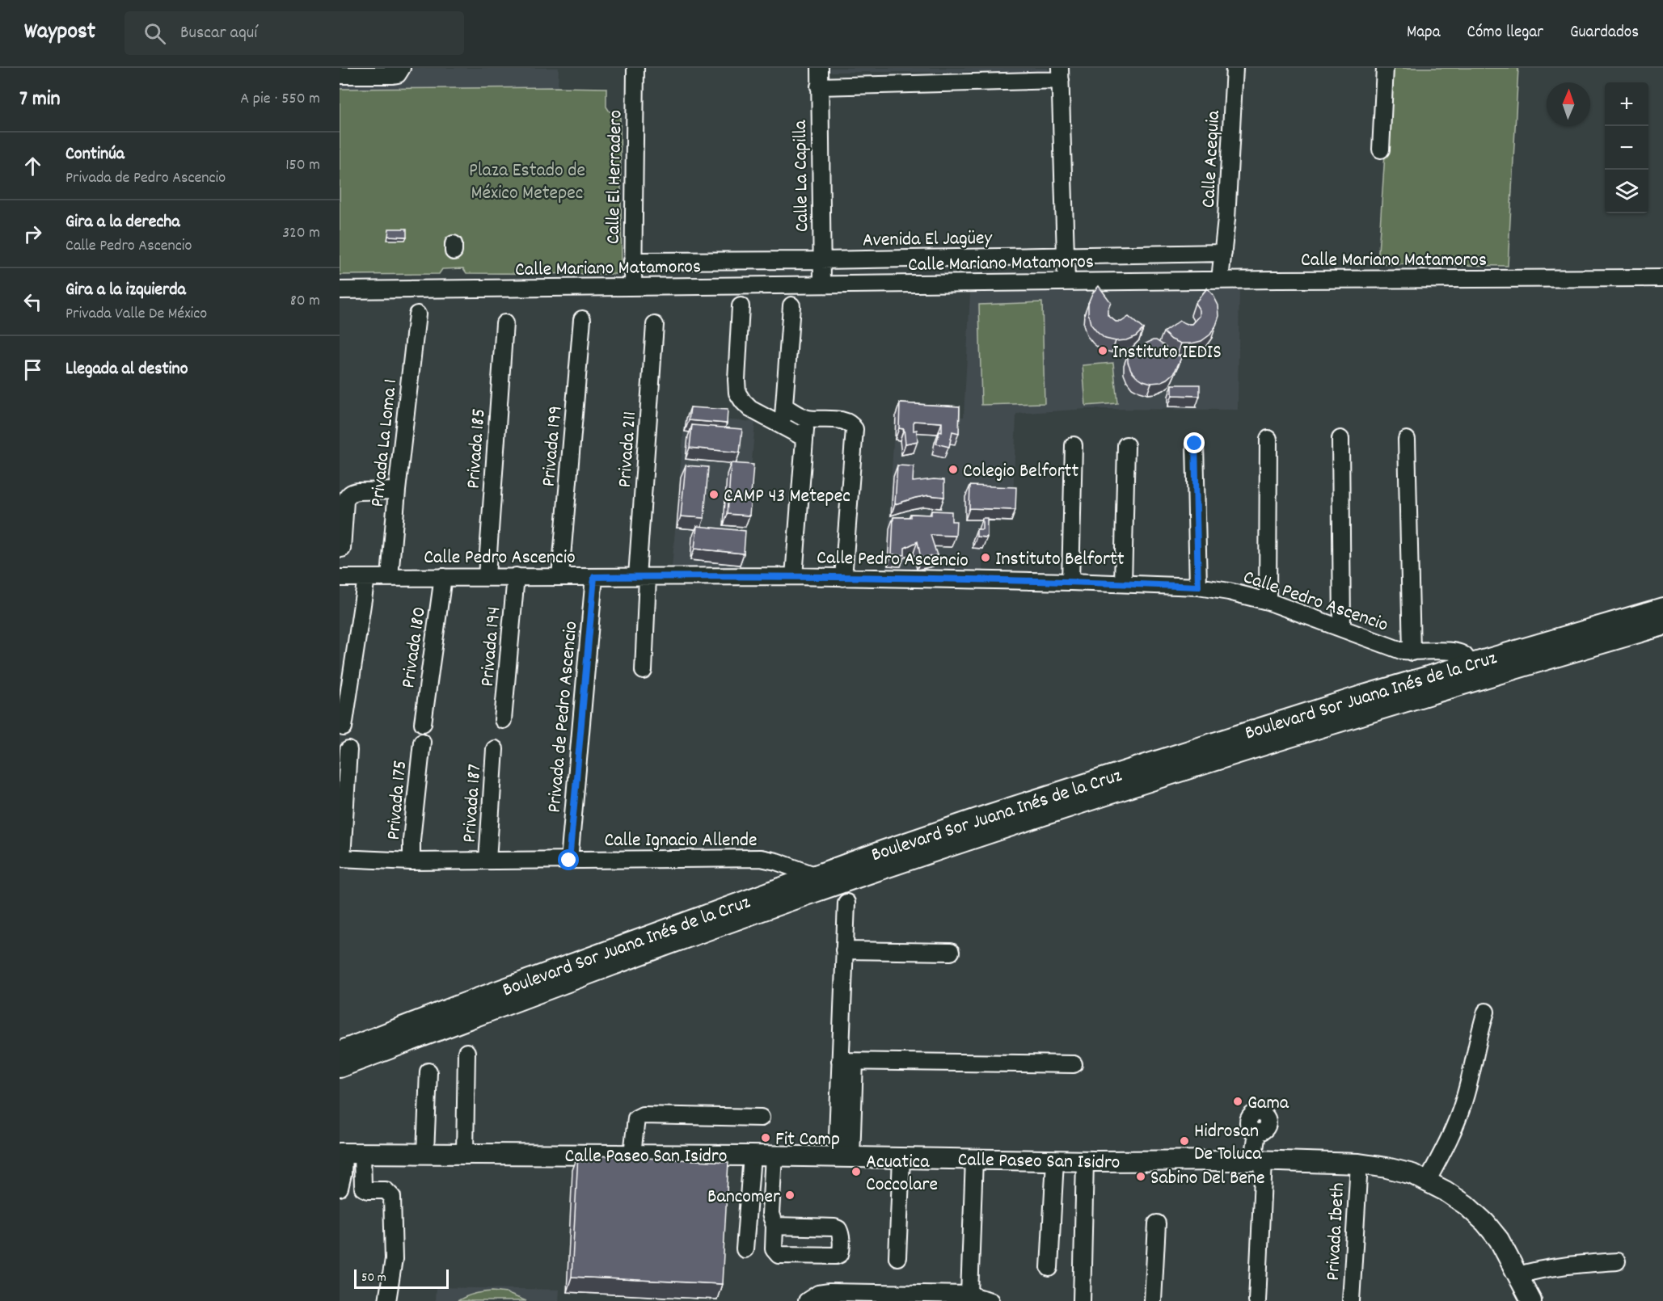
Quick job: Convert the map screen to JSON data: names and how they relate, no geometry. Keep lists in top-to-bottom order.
{
  "streets": {
    "main road": ["Boulevard Sor Juana Inés de la Cruz", "Calle Paseo San Isidro"],
    "street": [
      "Calle Acequia",
      "Calle La Capilla",
      "Calle El Herradero",
      "Avenida El Jagüey",
      "Calle Mariano Matamoros",
      "Privada La Loma 1",
      "Privada 199",
      "Privada 185",
      "Privada 211",
      "Calle Pedro Ascencio",
      "Privada 194",
      "Privada 180",
      "Privada de Pedro Ascencio",
      "Privada 175",
      "Privada 187",
      "Calle Ignacio Allende",
      "Privada Ibeth"
    ]
  },
  "crossings": [
    ["Calle Acequia", "Avenida El Jagüey"],
    ["Calle Acequia", "Calle Mariano Matamoros"],
    ["Calle La Capilla", "Avenida El Jagüey"],
    ["Calle La Capilla", "Calle Mariano Matamoros"],
    ["Calle El Herradero", "Avenida El Jagüey"],
    ["Calle El Herradero", "Calle Mariano Matamoros"],
    ["Privada La Loma 1", "Calle Pedro Ascencio"],
    ["Privada 199", "Calle Pedro Ascencio"],
    ["Privada 185", "Calle Pedro Ascencio"],
    ["Privada 211", "Calle Pedro Ascencio"],
    ["Calle Pedro Ascencio", "Privada 194"],
    ["Calle Pedro Ascencio", "Privada 180"],
    ["Calle Pedro Ascencio", "Boulevard Sor Juana Inés de la Cruz"],
    ["Calle Pedro Ascencio", "Privada de Pedro Ascencio"],
    ["Boulevard Sor Juana Inés de la Cruz", "Calle Ignacio Allende"],
    ["Privada de Pedro Ascencio", "Calle Ignacio Allende"],
    ["Privada 175", "Calle Ignacio Allende"],
    ["Privada 187", "Calle Ignacio Allende"],
    ["Calle Paseo San Isidro", "Privada Ibeth"]
  ],
  "parks": ["Plaza Estado de México Metepec"],
  "places": [
    "Instituto IEDIS",
    "Colegio Belfortt",
    "CAMP 43 Metepec",
    "Instituto Belfortt",
    "Gama",
    "Fit Camp",
    "Hidrosan De Toluca",
    "Acuatica Coccolare",
    "Sabino Del Bene",
    "Bancomer"
  ],
  "scale_bar": "50 m",
  "north": "top",
  "page": {
    "header": "Waypost",
    "search": "Buscar aquí",
    "nav": ["Mapa", "Cómo llegar", "Guardados"],
    "heading": ["7 min", "A pie · 550 m"],
    "map_buttons": ["+", "−"],
    "list": [
      ["Continúa", "Privada de Pedro Ascencio", "150 m"],
      ["Gira a la derecha", "Calle Pedro Ascencio", "320 m"],
      ["Gira a la izquierda", "Privada Valle De México", "80 m"],
      "Llegada al destino"
    ],
    "scale": "50 m"
  }
}
